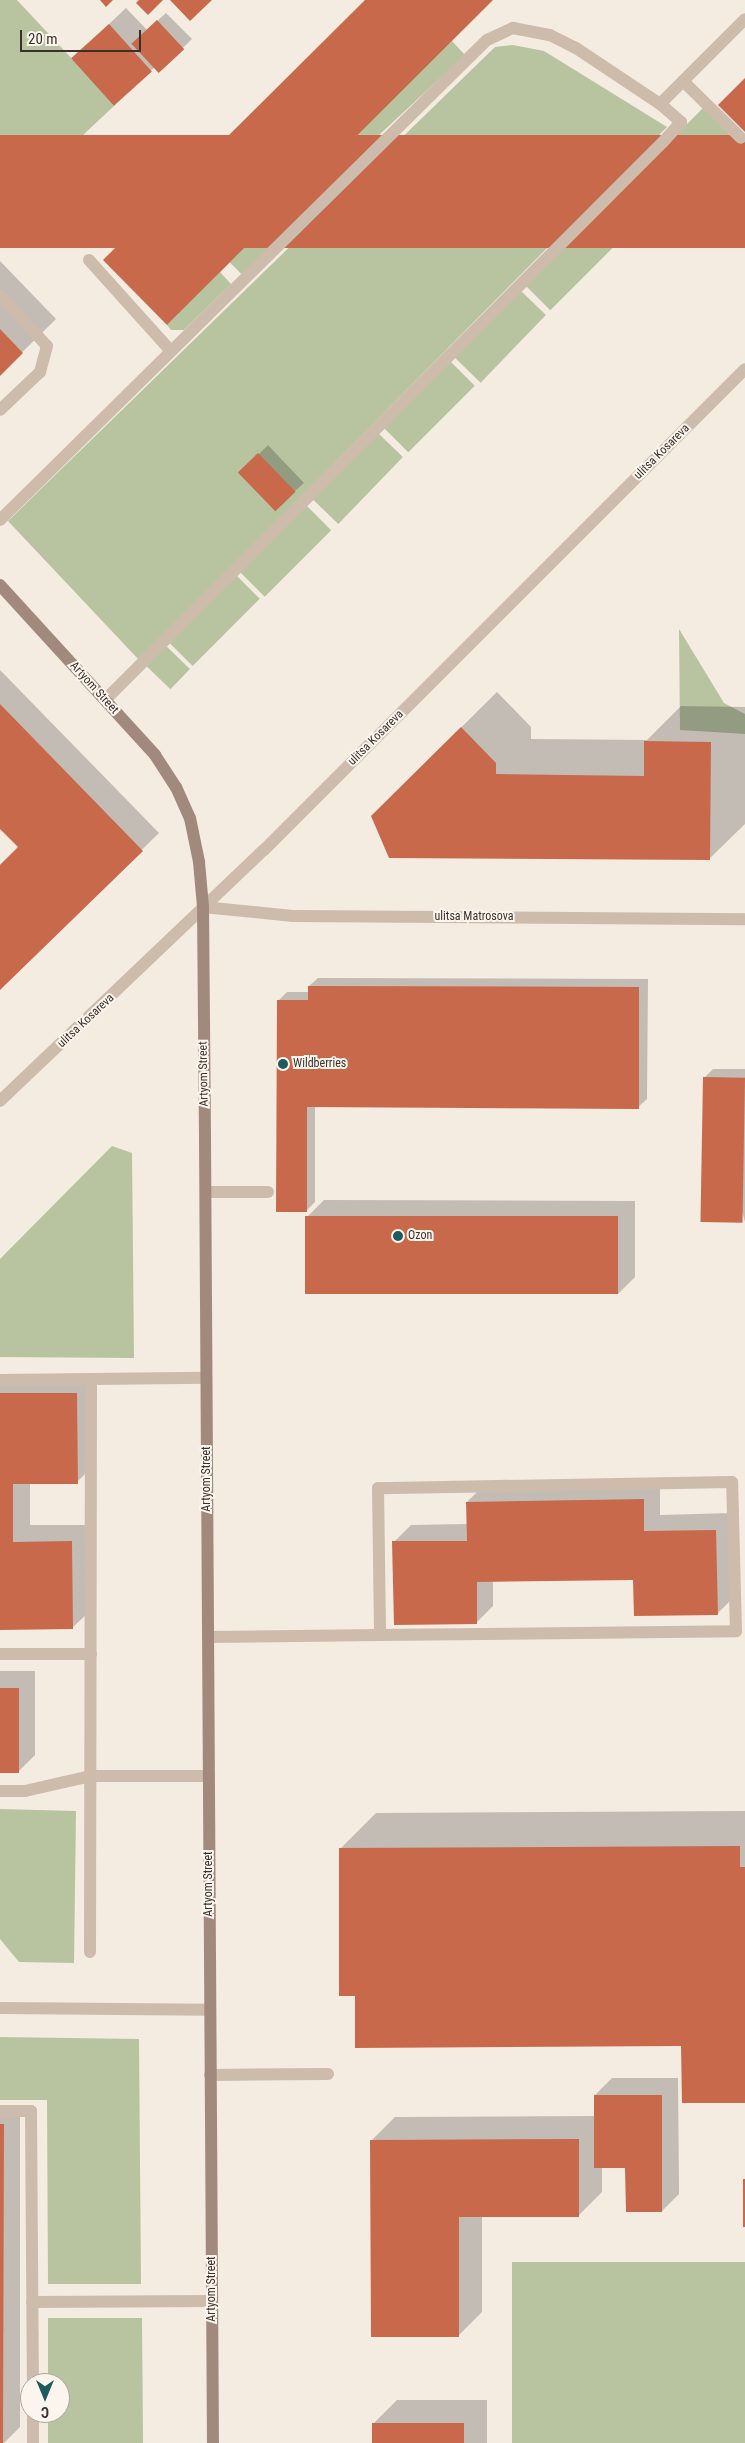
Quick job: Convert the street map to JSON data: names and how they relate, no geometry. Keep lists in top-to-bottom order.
{
  "streets": {
    "main road": ["Artyom Street"],
    "street": ["ulitsa Kosareva", "ulitsa Matrosova"]
  },
  "crossings": [
    ["ulitsa Kosareva", "Artyom Street"],
    ["ulitsa Kosareva", "ulitsa Matrosova"],
    ["Artyom Street", "ulitsa Matrosova"]
  ],
  "places": ["Wildberries", "Ozon"],
  "scale_bar": "20 m",
  "north": "bottom"
}
